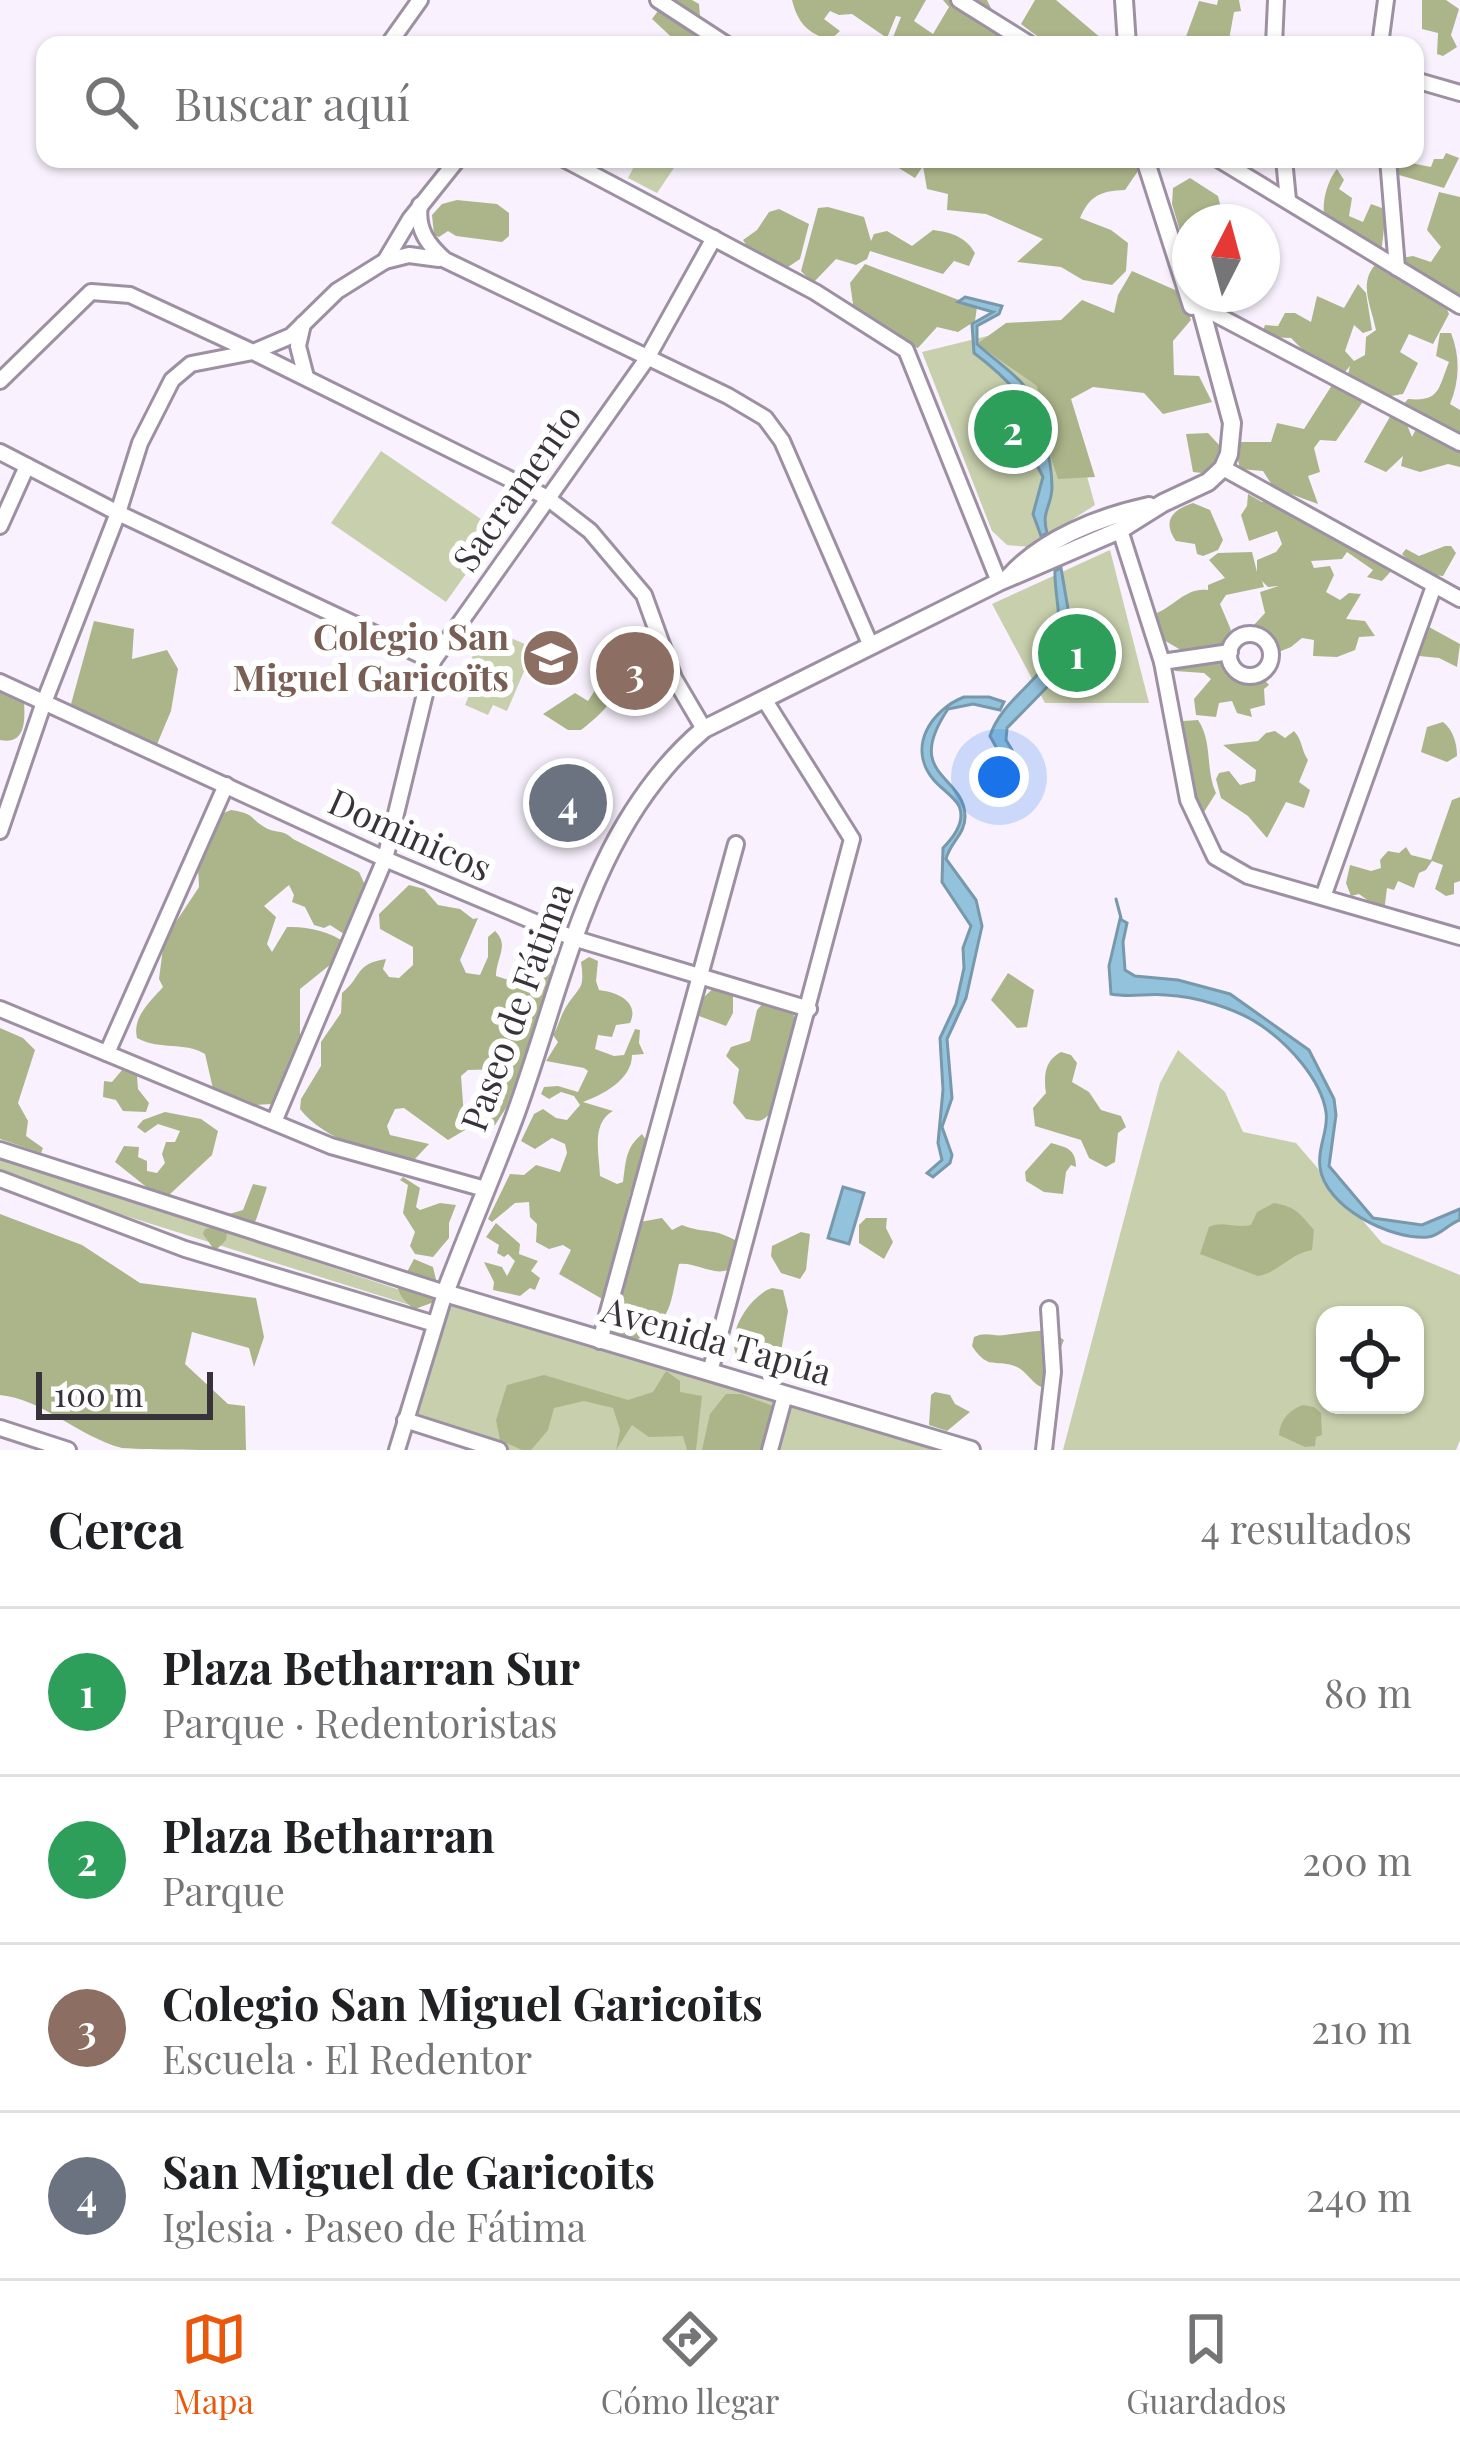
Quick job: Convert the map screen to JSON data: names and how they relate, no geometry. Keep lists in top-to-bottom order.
{
  "streets": {
    "street": [
      "Sacramento",
      "Dominicos",
      "Paseo de Fátima",
      "Avenida Tapúa"
    ]
  },
  "crossings": [
    ["Sacramento", "Dominicos"],
    ["Dominicos", "Paseo de Fátima"],
    ["Paseo de Fátima", "Avenida Tapúa"]
  ],
  "places": {
    "school or university": ["Colegio San Miguel Garicoïts"]
  },
  "scale_bar": "100 m",
  "north": "top",
  "page": {
    "search": "Buscar aquí",
    "pins": [
      "2",
      "1",
      "3",
      "4"
    ],
    "scale": "100 m",
    "heading": ["Cerca", "4 resultados"],
    "list": [
      {
        "mark": "1",
        "name": "Plaza Betharran Sur",
        "note": "Parque · Redentoristas",
        "value": "80 m"
      },
      {
        "mark": "2",
        "name": "Plaza Betharran",
        "note": "Parque",
        "value": "200 m"
      },
      {
        "mark": "3",
        "name": "Colegio San Miguel Garicoits",
        "note": "Escuela · El Redentor",
        "value": "210 m"
      },
      {
        "mark": "4",
        "name": "San Miguel de Garicoits",
        "note": "Iglesia · Paseo de Fátima",
        "value": "240 m"
      }
    ],
    "nav": ["Mapa", "Cómo llegar", "Guardados"]
  }
}
